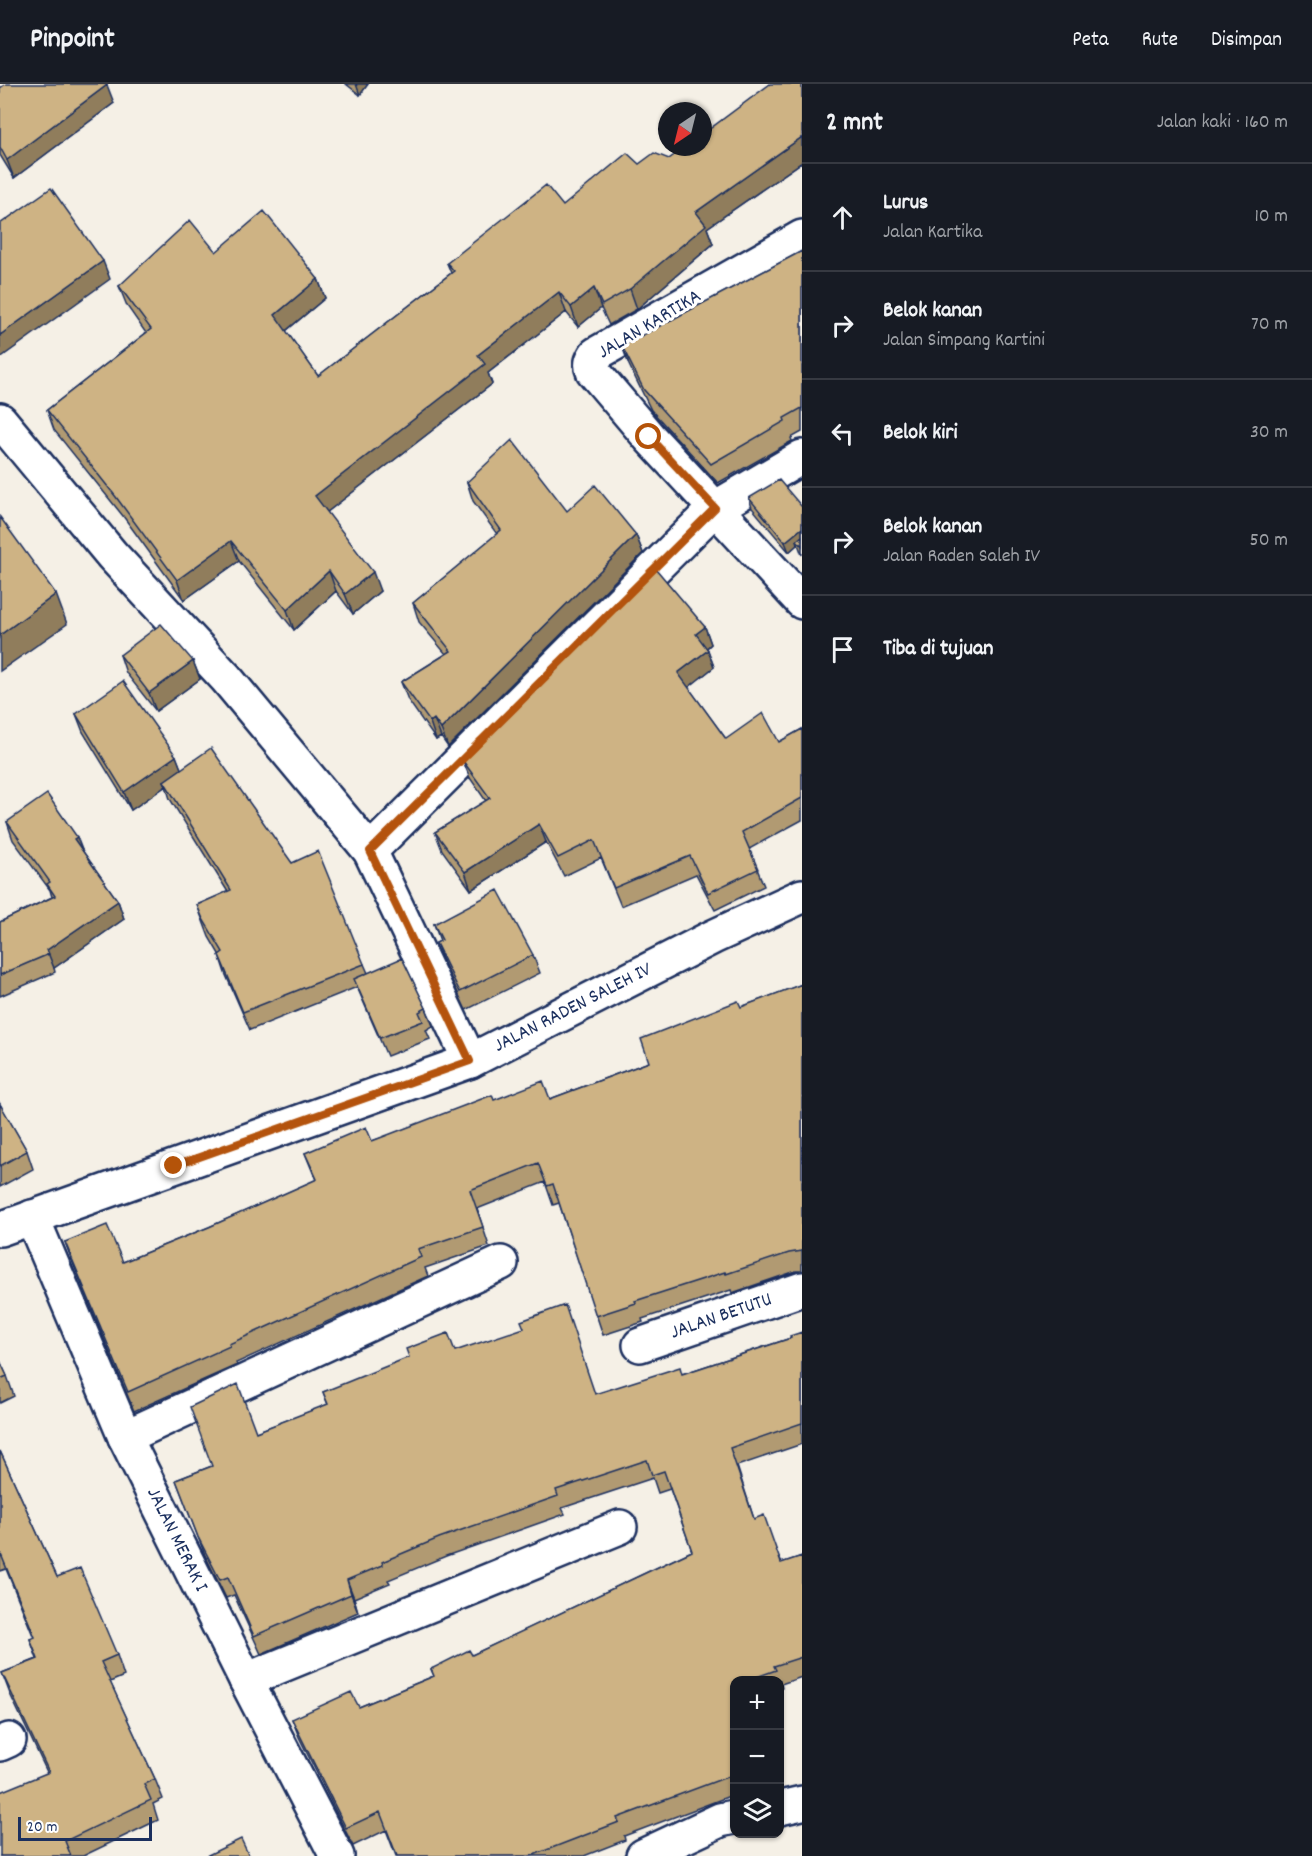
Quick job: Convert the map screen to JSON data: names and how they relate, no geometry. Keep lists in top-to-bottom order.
{
  "streets": {
    "street": [
      "JALAN KARTIKA",
      "JALAN RADEN SALEH IV",
      "JALAN BETUTU",
      "JALAN MERAK I"
    ]
  },
  "crossings": [
    ["JALAN RADEN SALEH IV", "JALAN MERAK I"]
  ],
  "scale_bar": "20 m",
  "north": "bottom left",
  "page": {
    "header": "Pinpoint",
    "nav": ["Peta", "Rute", "Disimpan"],
    "heading": ["2 mnt", "Jalan kaki · 160 m"],
    "list": [
      ["Lurus", "Jalan Kartika", "10 m"],
      ["Belok kanan", "Jalan Simpang Kartini", "70 m"],
      ["Belok kiri", "30 m"],
      ["Belok kanan", "Jalan Raden Saleh IV", "50 m"],
      "Tiba di tujuan"
    ],
    "map_buttons": ["+", "−"],
    "scale": "20 m"
  }
}
